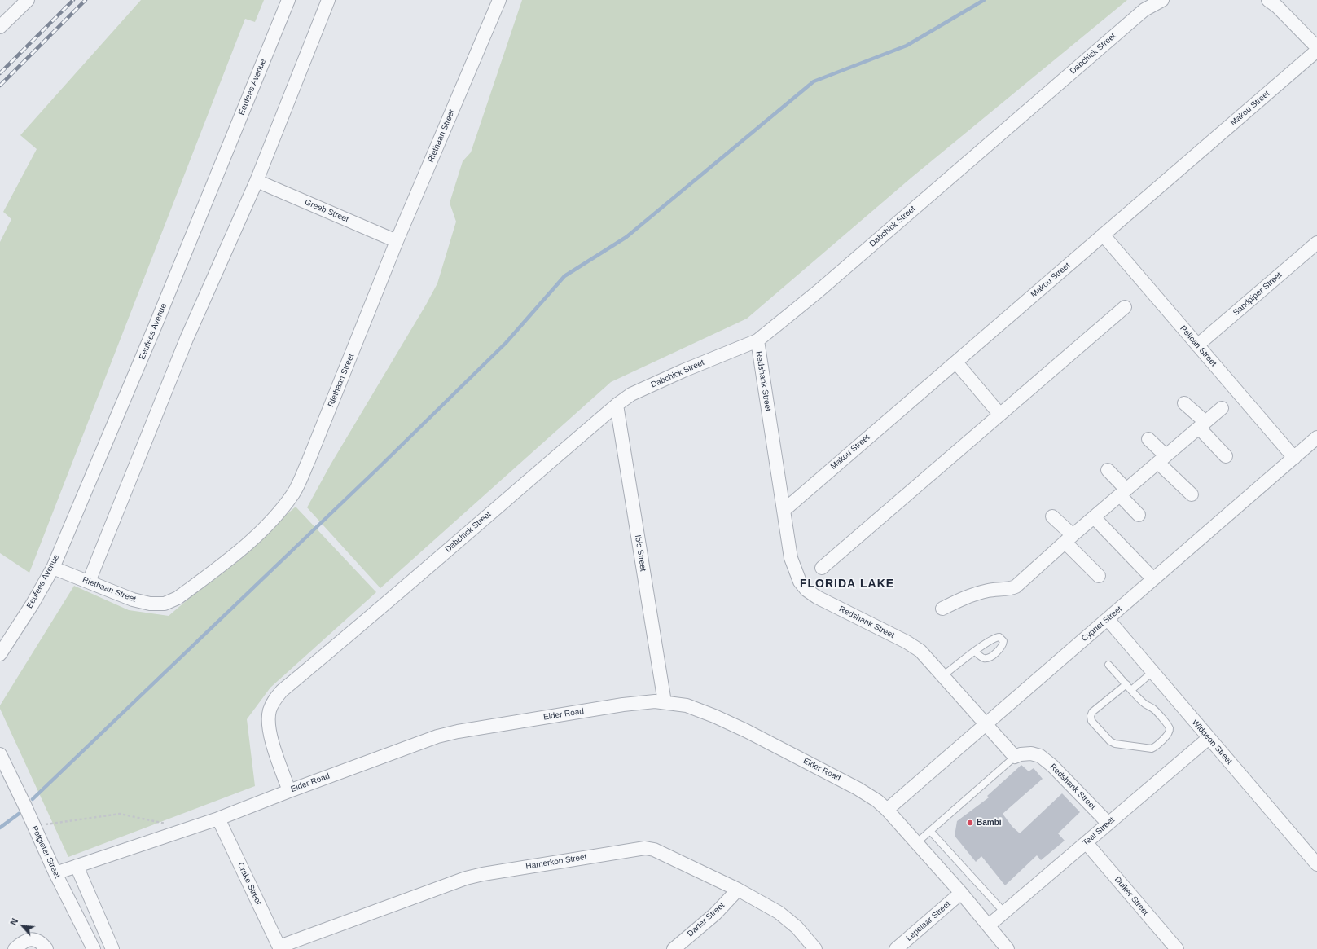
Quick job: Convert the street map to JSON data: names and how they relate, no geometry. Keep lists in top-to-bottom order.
{
  "streets": {
    "street": [
      "Dabchick Street",
      "Eeufees Avenue",
      "Makou Street",
      "Riethaan Street",
      "Greeb Street",
      "Sandpiper Street",
      "Pelican Street",
      "Redshank Street",
      "Ibis Street",
      "Cygnet Street",
      "Eider Road",
      "Widgeon Street",
      "Teal Street",
      "Potgieter Street",
      "Hamerkop Street",
      "Crake Street",
      "Duiker Street",
      "Darter Street",
      "Lepelaar Street"
    ]
  },
  "crossings": [
    ["Dabchick Street", "Redshank Street"],
    ["Dabchick Street", "Ibis Street"],
    ["Dabchick Street", "Eider Road"],
    ["Eeufees Avenue", "Riethaan Street"],
    ["Makou Street", "Pelican Street"],
    ["Makou Street", "Redshank Street"],
    ["Riethaan Street", "Greeb Street"],
    ["Sandpiper Street", "Pelican Street"],
    ["Pelican Street", "Cygnet Street"],
    ["Redshank Street", "Cygnet Street"],
    ["Redshank Street", "Teal Street"],
    ["Ibis Street", "Eider Road"],
    ["Cygnet Street", "Eider Road"],
    ["Cygnet Street", "Widgeon Street"],
    ["Eider Road", "Teal Street"],
    ["Eider Road", "Potgieter Street"],
    ["Eider Road", "Crake Street"],
    ["Eider Road", "Lepelaar Street"],
    ["Widgeon Street", "Teal Street"],
    ["Teal Street", "Duiker Street"],
    ["Hamerkop Street", "Crake Street"],
    ["Hamerkop Street", "Darter Street"]
  ],
  "districts": ["FLORIDA LAKE"],
  "places": ["Bambi"],
  "north": "top left"
}
